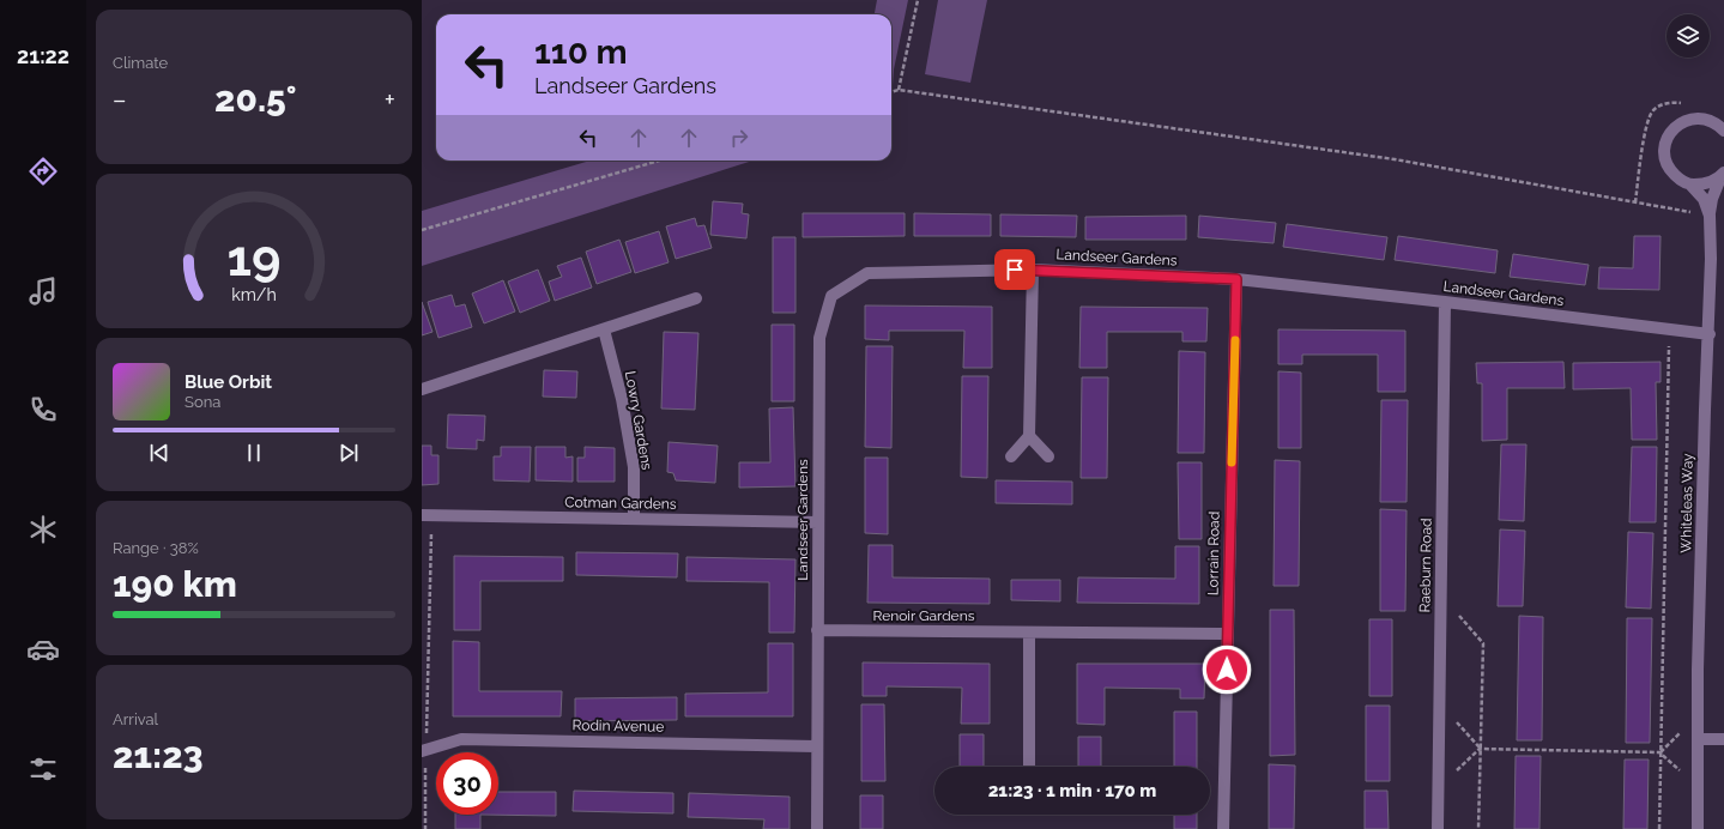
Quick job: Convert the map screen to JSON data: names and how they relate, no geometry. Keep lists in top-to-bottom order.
{
  "streets": {
    "street": [
      "Landseer Gardens",
      "Lowry Gardens",
      "Cotman Gardens",
      "Whiteleas Way",
      "Lorrain Road",
      "Raeburn Road",
      "Renoir Gardens",
      "Rodin Avenue"
    ]
  },
  "crossings": [
    ["Landseer Gardens", "Cotman Gardens"],
    ["Landseer Gardens", "Whiteleas Way"],
    ["Landseer Gardens", "Lorrain Road"],
    ["Landseer Gardens", "Raeburn Road"],
    ["Landseer Gardens", "Renoir Gardens"],
    ["Landseer Gardens", "Rodin Avenue"],
    ["Lowry Gardens", "Cotman Gardens"],
    ["Lorrain Road", "Renoir Gardens"]
  ],
  "page": {
    "tabs": "21:22",
    "tile": [
      "Climate",
      ["Range · 38%", "190 km"],
      ["Arrival", "21:23"]
    ],
    "turn": ["110 m", "Landseer Gardens"],
    "heat": ["−", "20.5°", "+"],
    "song": ["Blue Orbit", "Sona"],
    "limit": "30",
    "trip": "21:23 · 1 min · 170 m",
    "gauge": ["19", "km/h"]
  }
}
